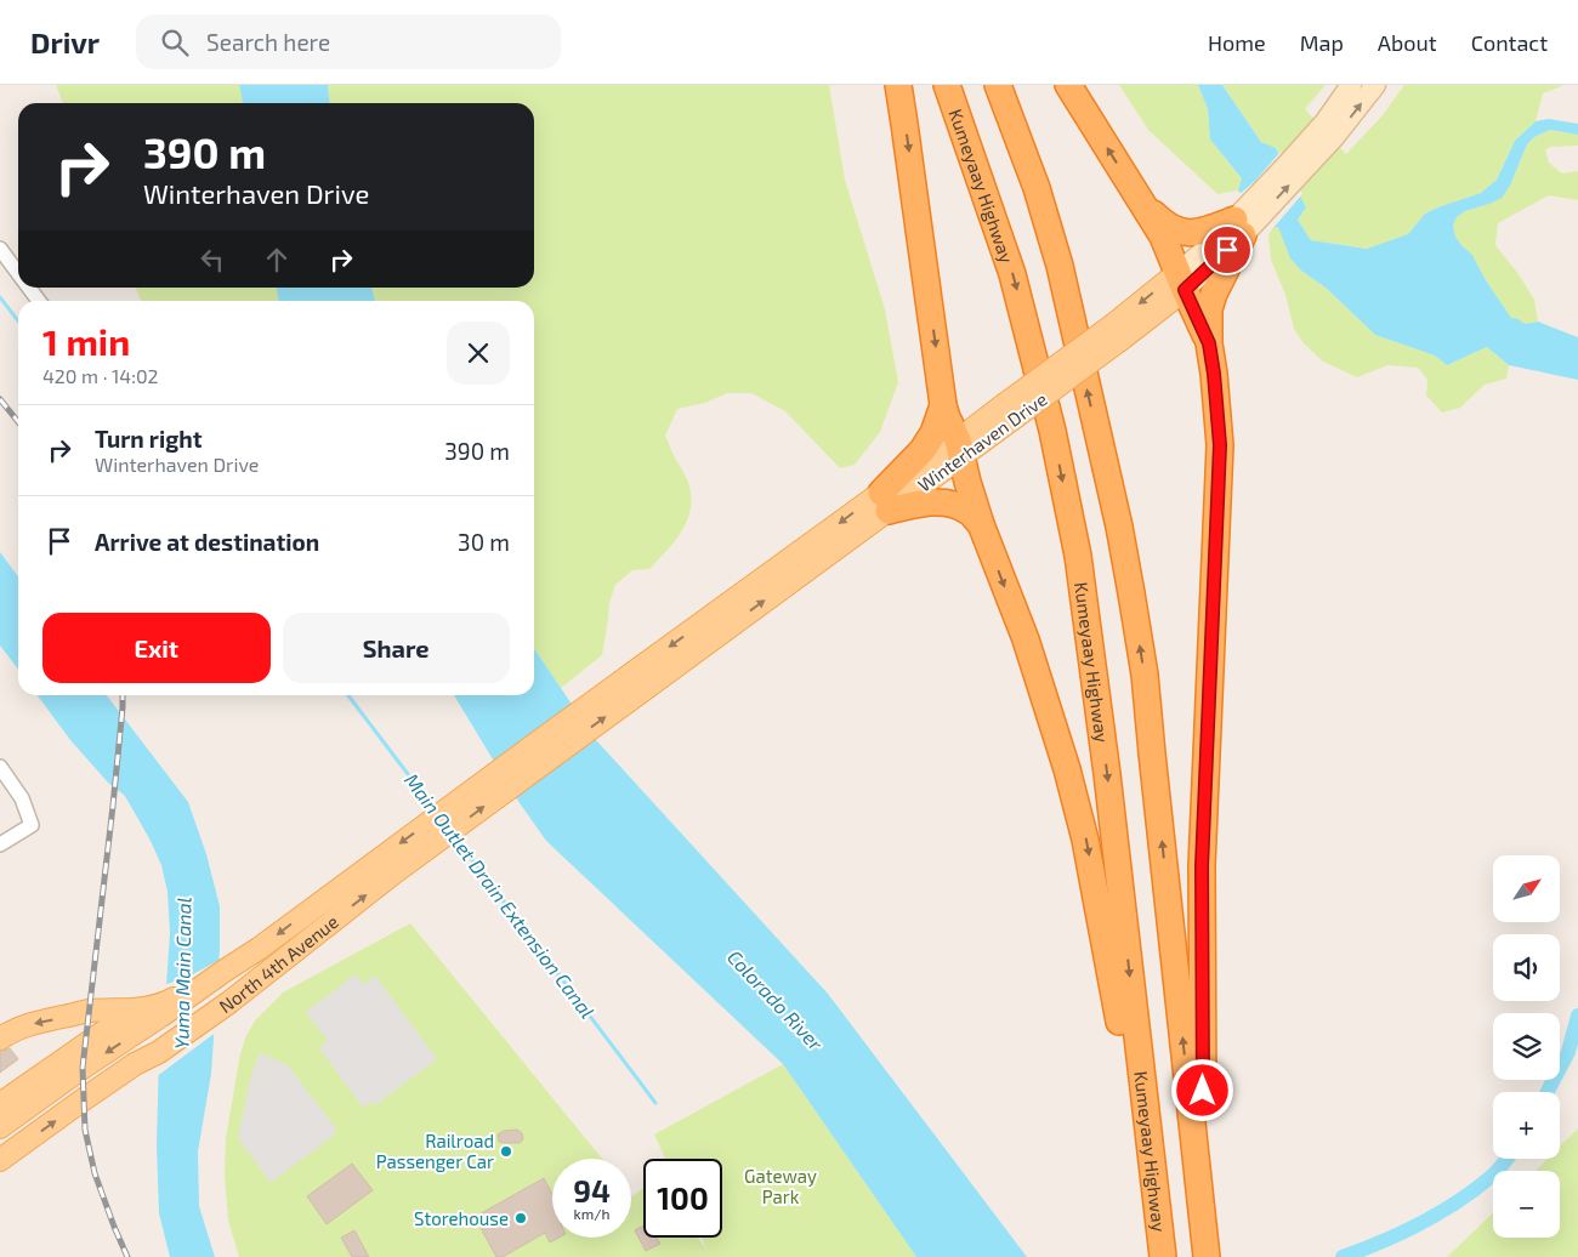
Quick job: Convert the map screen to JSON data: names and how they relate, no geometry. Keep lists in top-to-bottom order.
{
  "streets": {
    "highway": ["Kumeyaay Highway"],
    "main road": ["Winterhaven Drive", "North 4th Avenue"]
  },
  "crossings": [
    ["Winterhaven Drive", "North 4th Avenue"]
  ],
  "water": ["Main Outlet Drain Extension Canal", "Yuma Main Canal", "Colorado River"],
  "parks": ["Gateway Park"],
  "places": ["Railroad Passenger Car", "Storehouse"],
  "north": "top right",
  "page": {
    "header": "Drivr",
    "search": "Search here",
    "nav": [
      "Home",
      "Map",
      "About",
      "Contact"
    ],
    "turn": ["390 m", "Winterhaven Drive"],
    "heading": ["1 min", "420 m · 14:02"],
    "list": [
      {
        "name": "Turn right",
        "note": "Winterhaven Drive",
        "value": "390 m"
      },
      {
        "name": "Arrive at destination",
        "value": "30 m"
      }
    ],
    "buttons": ["Exit", "Share"],
    "map_buttons": ["+", "−"],
    "speed": "94 km/h",
    "limit": "100"
  }
}
